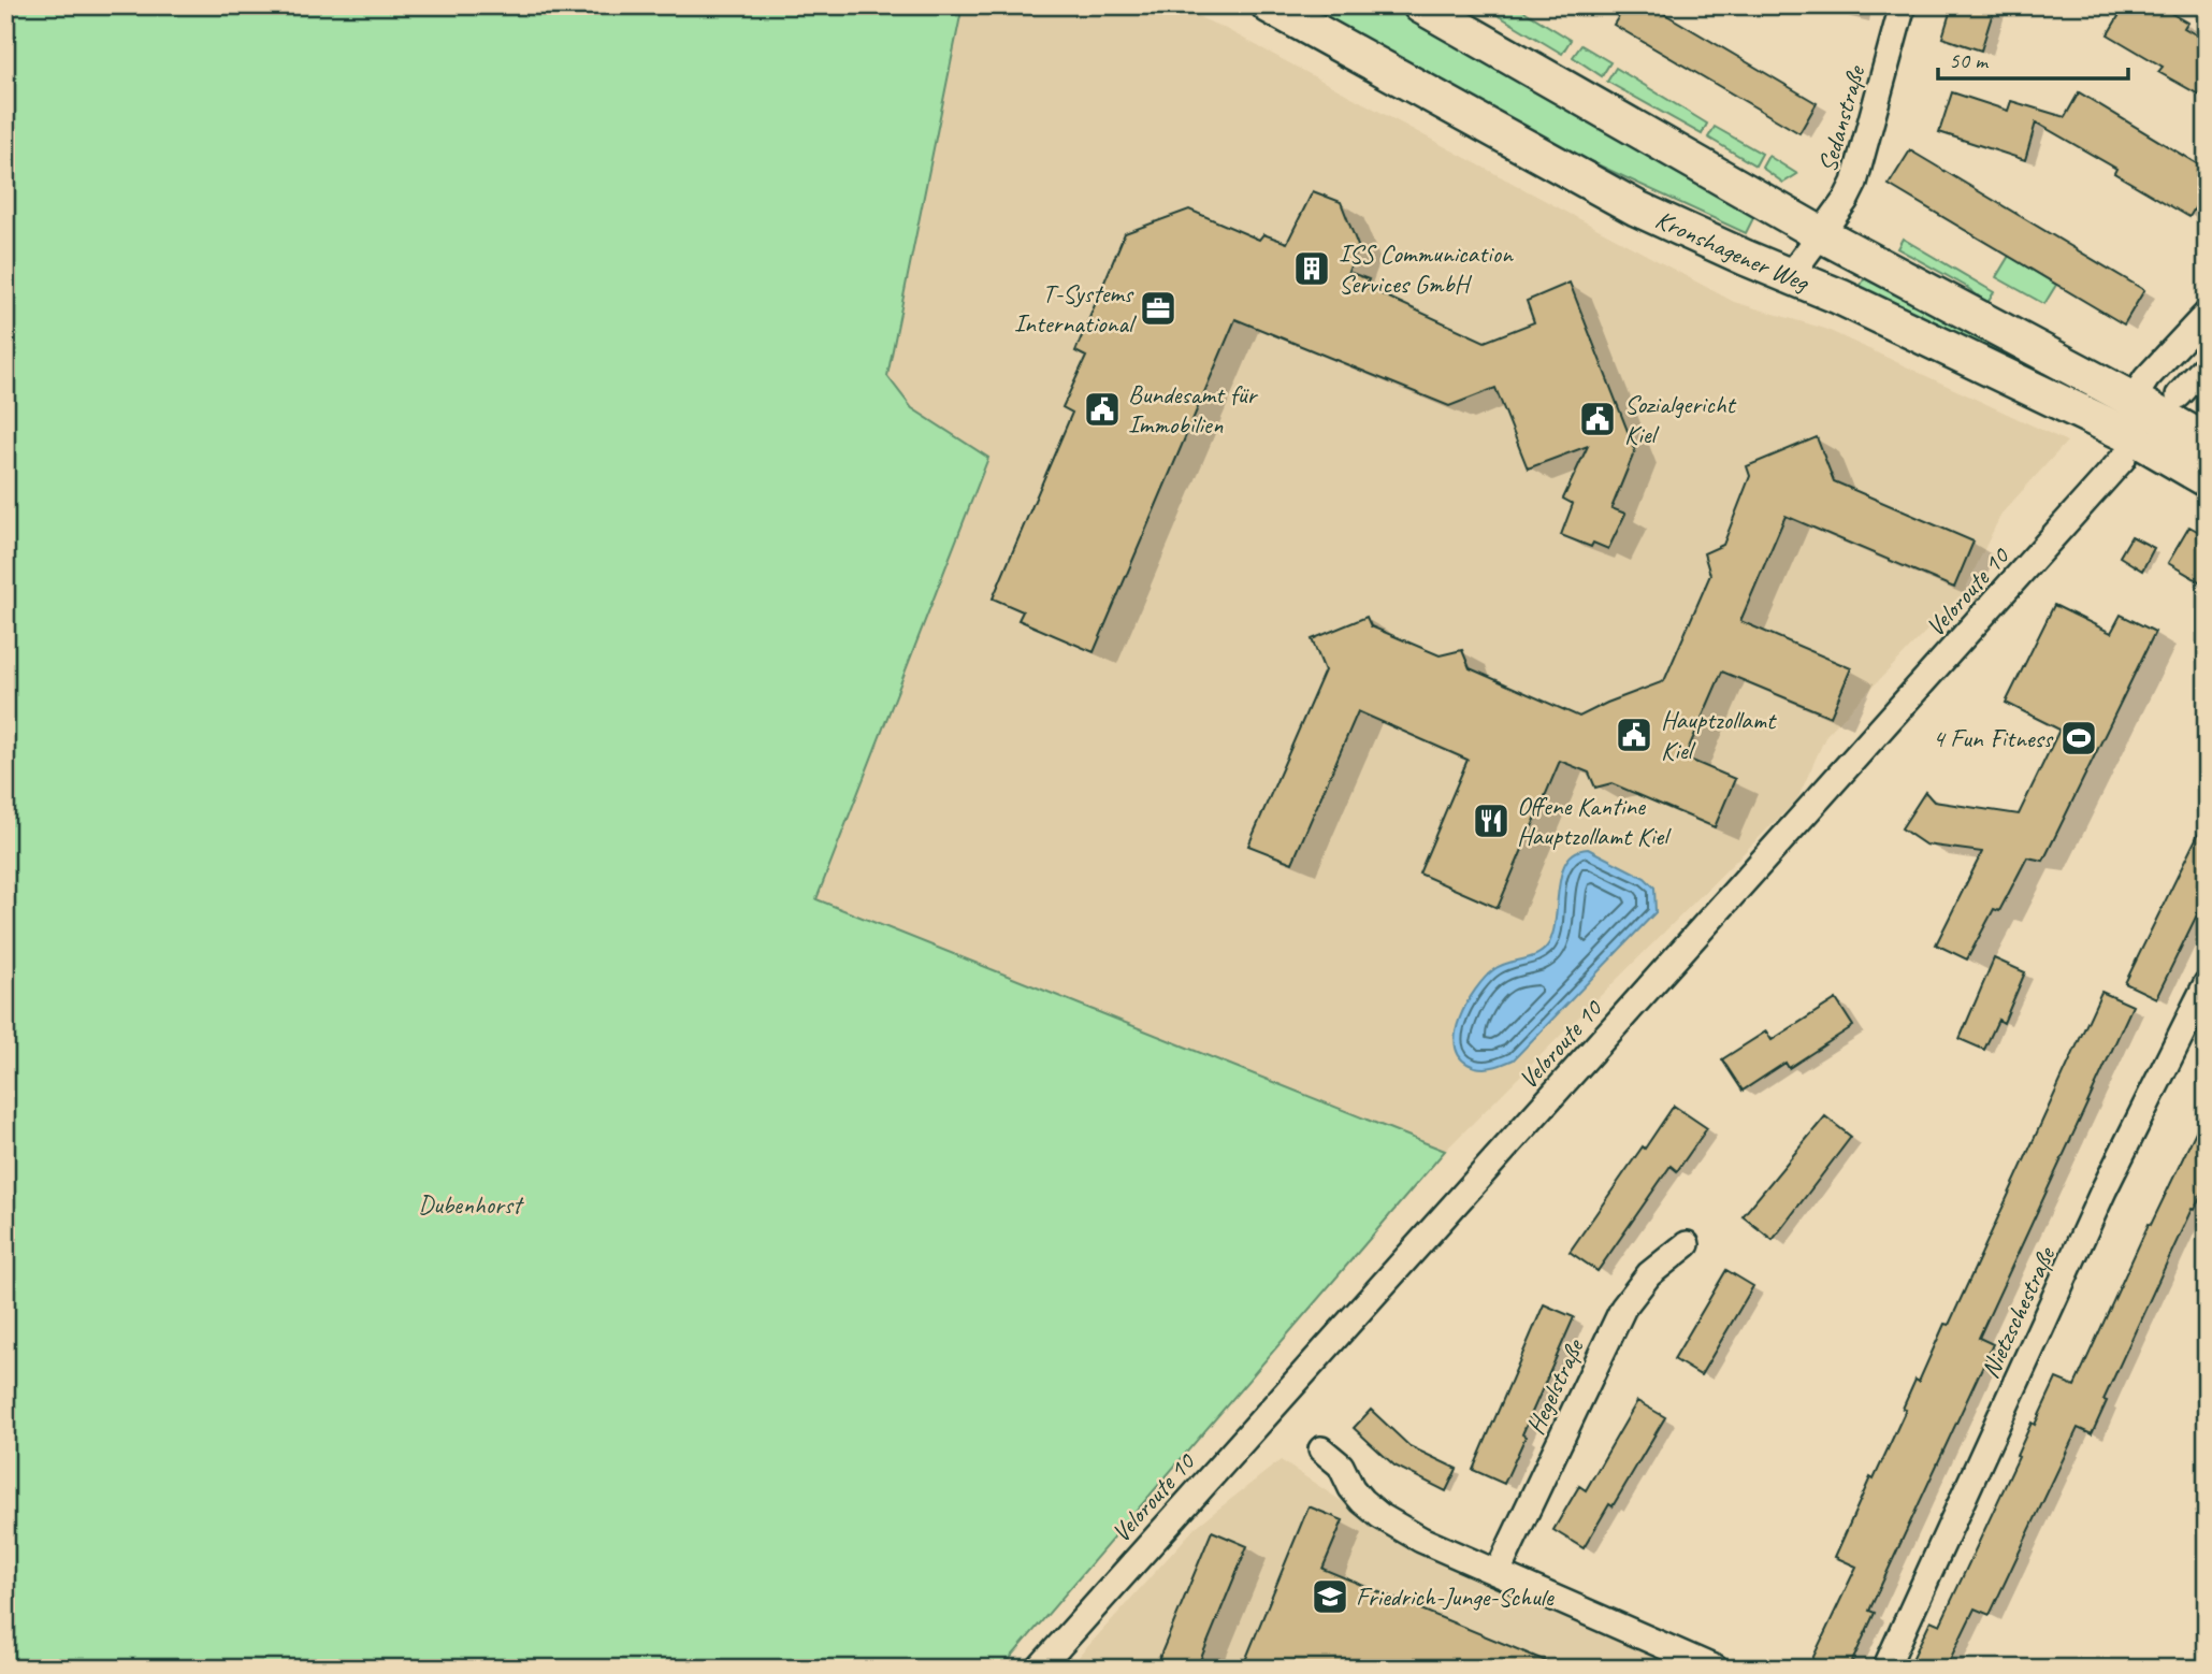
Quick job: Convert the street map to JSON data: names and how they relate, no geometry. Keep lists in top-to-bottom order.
{
  "streets": {
    "main road": ["Kronshagener Weg"],
    "street": [
      "Sedanstraße",
      "Veloroute 10",
      "Nietzschestraße",
      "Hegelstraße"
    ]
  },
  "crossings": [
    ["Sedanstraße", "Kronshagener Weg"]
  ],
  "parks": ["Dubenhorst"],
  "places": {
    "building": ["ISS Communication Services GmbH"],
    "office": ["T-Systems International"],
    "public building": ["Bundesamt für Immobilien", "Sozialgericht Kiel", "Hauptzollamt Kiel"],
    "sports": ["4 Fun Fitness"],
    "restaurant": ["Offene Kantine Hauptzollamt Kiel"],
    "school or university": ["Friedrich-Junge-Schule"]
  },
  "scale_bar": "50 m"
}
